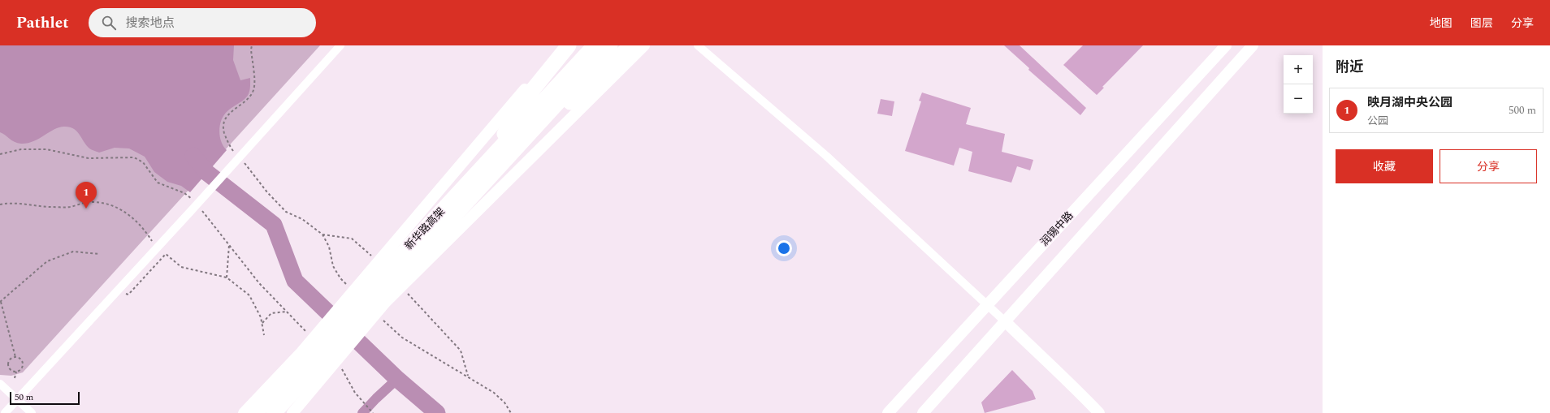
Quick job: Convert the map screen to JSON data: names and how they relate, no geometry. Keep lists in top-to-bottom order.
{
  "streets": {
    "highway": ["新华路高架"],
    "main road": ["润锡中路"]
  },
  "scale_bar": "50 m",
  "page": {
    "header": "Pathlet",
    "search": "搜索地点",
    "nav": ["地图", "图层", "分享"],
    "heading": "附近",
    "map_buttons": ["+", "−"],
    "list": [
      {
        "mark": "1",
        "name": "映月湖中央公园",
        "note": "公园",
        "value": "500 m"
      }
    ],
    "buttons": ["收藏", "分享"],
    "pins": "1",
    "scale": "50 m"
  }
}
